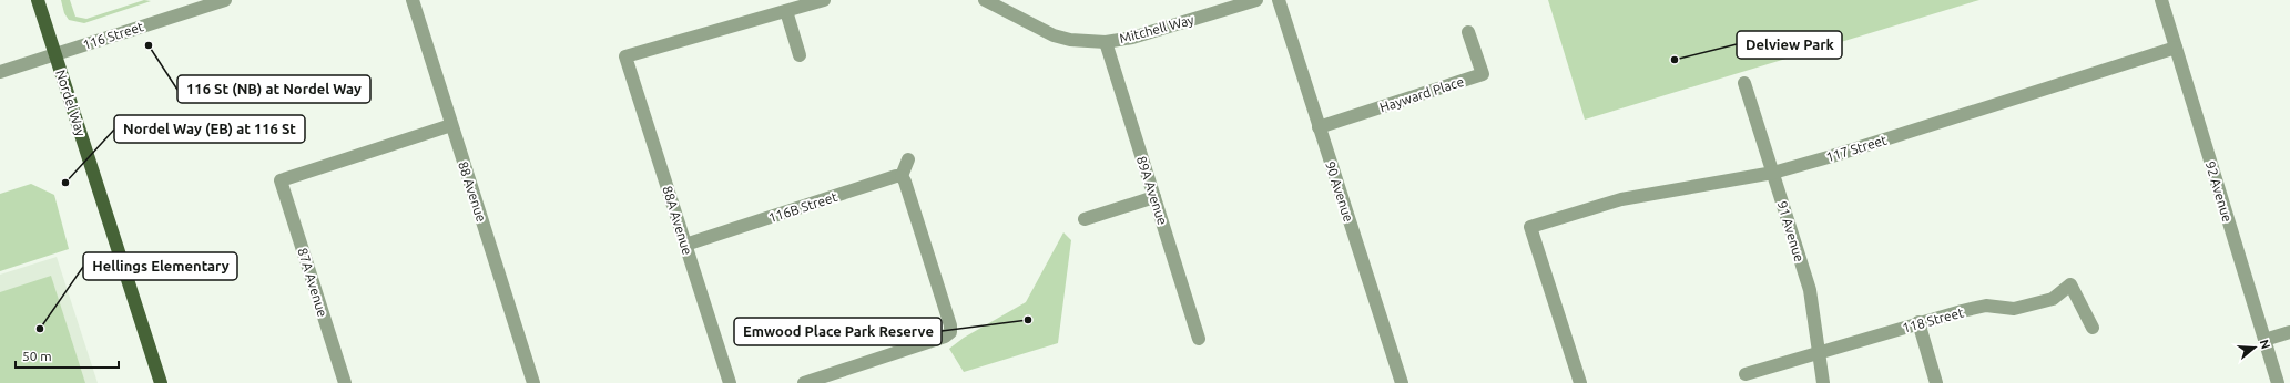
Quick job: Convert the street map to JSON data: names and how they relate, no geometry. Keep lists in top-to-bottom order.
{
  "streets": {
    "main road": ["Nordel Way"],
    "street": [
      "Mitchell Way",
      "116 Street",
      "Hayward Place",
      "117 Street",
      "89A Avenue",
      "88 Avenue",
      "90 Avenue",
      "92 Avenue",
      "116B Street",
      "88A Avenue",
      "91 Avenue",
      "87A Avenue",
      "118 Street"
    ]
  },
  "crossings": [
    ["Mitchell Way", "89A Avenue"],
    ["116 Street", "Nordel Way"],
    ["Hayward Place", "90 Avenue"],
    ["117 Street", "92 Avenue"],
    ["117 Street", "91 Avenue"],
    ["88 Avenue", "87A Avenue"],
    ["116B Street", "88A Avenue"],
    ["91 Avenue", "118 Street"]
  ],
  "places": [
    "116 St (NB) at Nordel Way",
    "Delview Park",
    "Nordel Way (EB) at 116 St",
    "Emwood Place Park Reserve",
    "Hellings Elementary"
  ],
  "scale_bar": "50 m",
  "north": "right"
}
